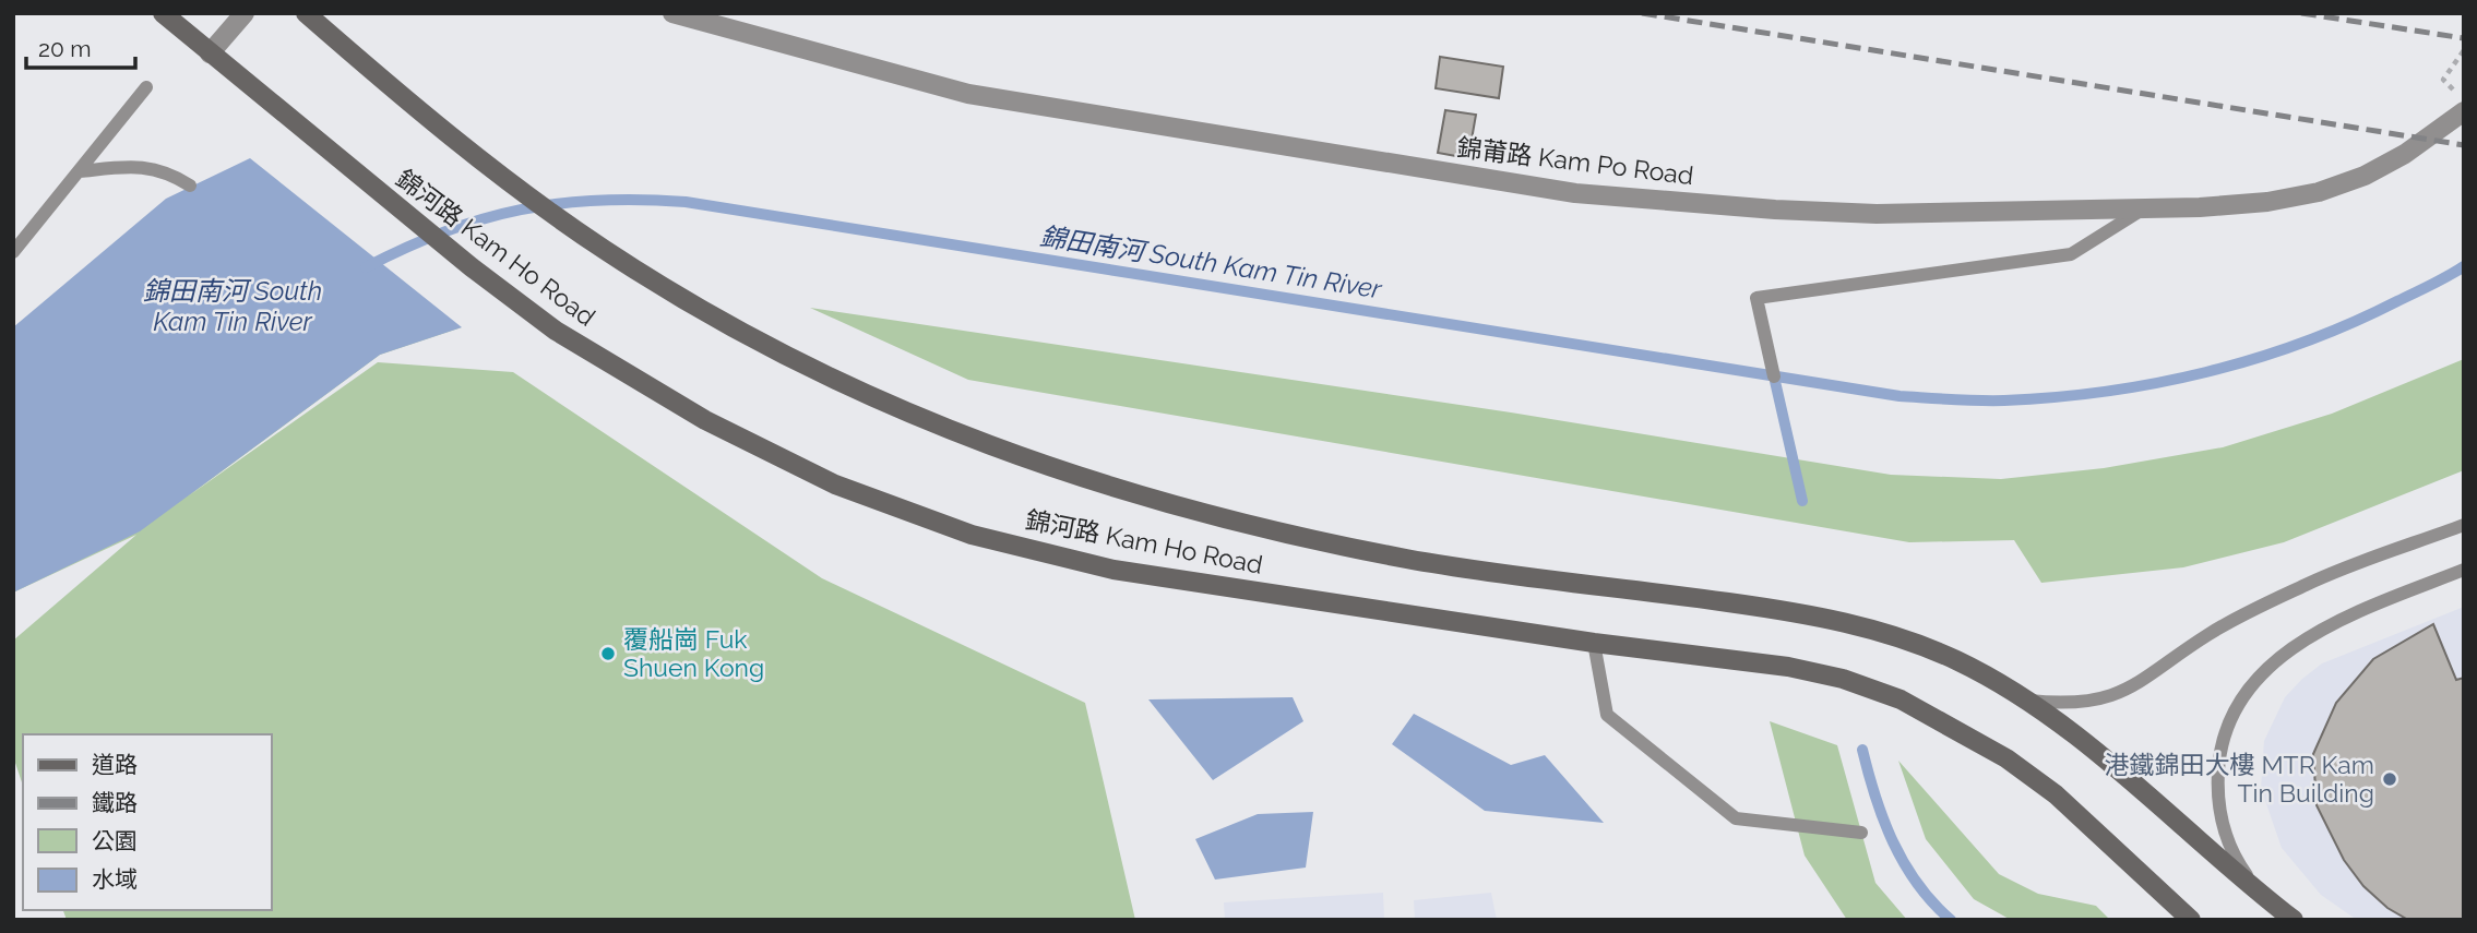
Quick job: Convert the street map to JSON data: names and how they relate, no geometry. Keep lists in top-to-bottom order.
{
  "streets": {
    "main road": ["錦河路 Kam Ho Road"],
    "street": ["錦莆路 Kam Po Road"]
  },
  "water": ["錦田南河 South Kam Tin River"],
  "places": ["覆船崗 Fuk Shuen Kong", "港鐵錦田大樓 MTR Kam Tin Building"],
  "legend": [
    "道路",
    "鐵路",
    "公園",
    "水域"
  ],
  "scale_bar": "20 m"
}
